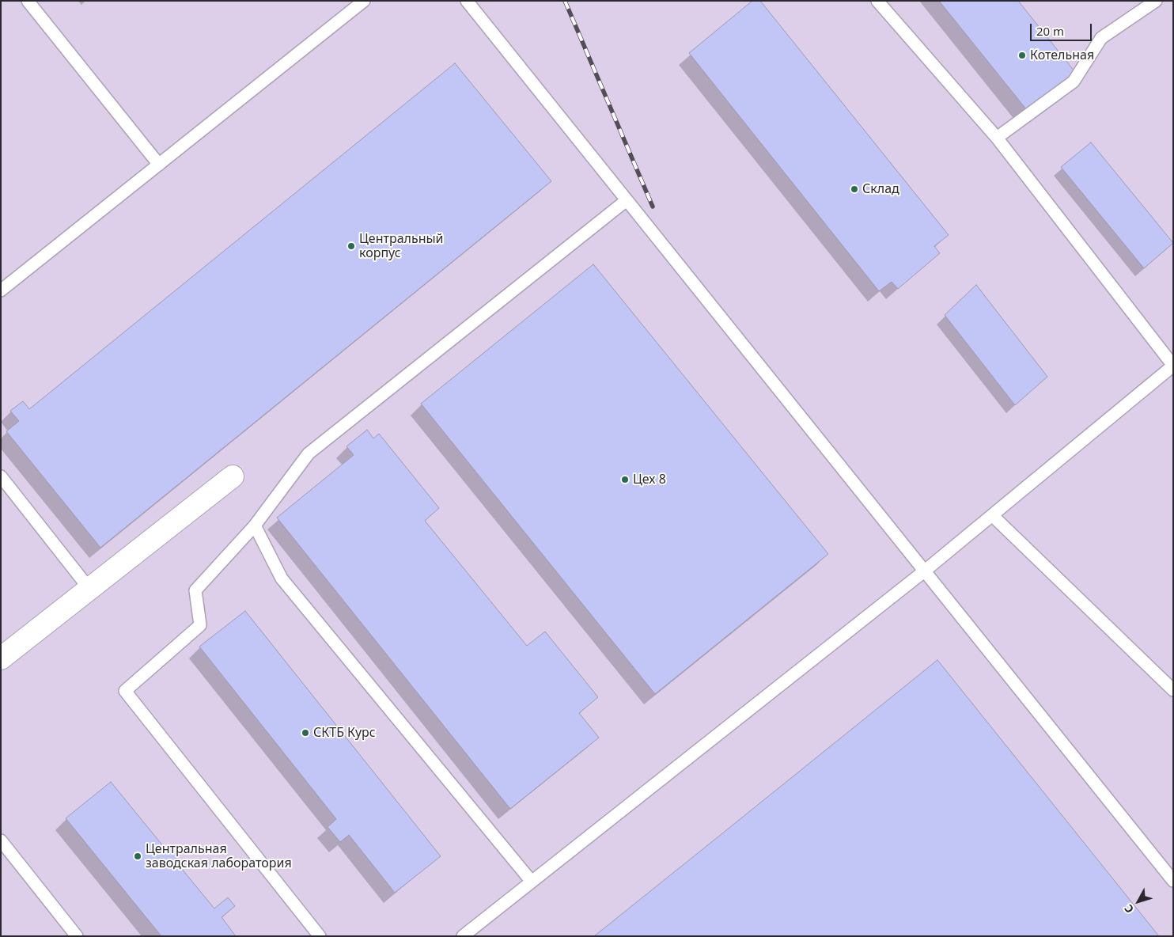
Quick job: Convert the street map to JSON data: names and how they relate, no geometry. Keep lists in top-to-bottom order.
{
  "places": [
    "Котельная",
    "Склад",
    "Центральный корпус",
    "Цех 8",
    "СКТБ Курс",
    "Центральная заводская лаборатория"
  ],
  "scale_bar": "20 m",
  "north": "bottom left"
}
